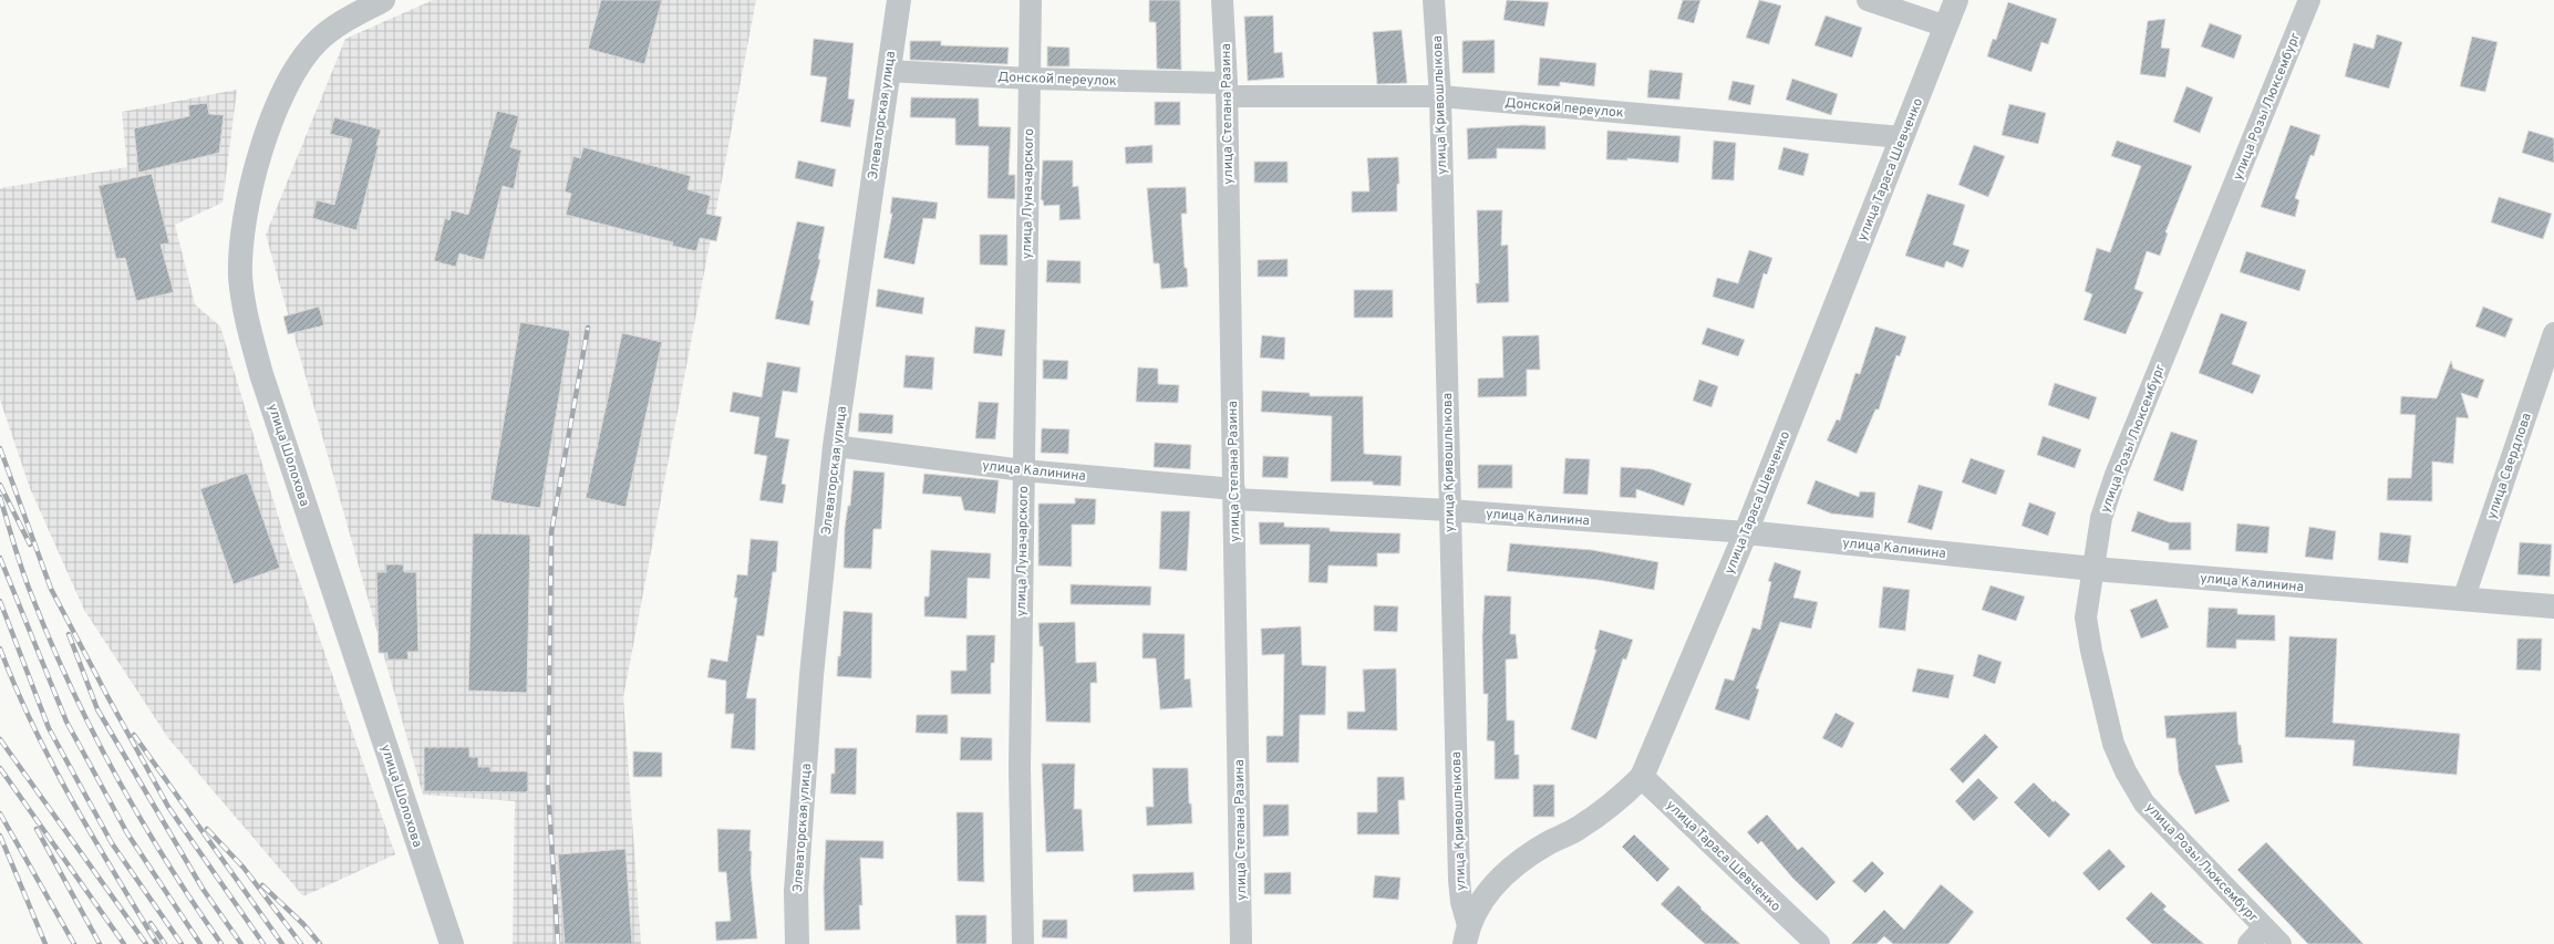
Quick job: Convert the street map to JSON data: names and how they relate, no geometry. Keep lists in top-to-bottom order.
{
  "streets": {
    "street": [
      "Донской переулок",
      "улица Кривошлыкова",
      "улица Розы Люксембург",
      "улица Степана Разина",
      "Элеваторская улица",
      "улица Тараса Шевченко",
      "улица Луначарского",
      "улица Шолохова",
      "улица Свердлова",
      "улица Калинина"
    ]
  },
  "crossings": [
    ["Донской переулок", "улица Кривошлыкова"],
    ["Донской переулок", "улица Степана Разина"],
    ["Донской переулок", "Элеваторская улица"],
    ["Донской переулок", "улица Тараса Шевченко"],
    ["Донской переулок", "улица Луначарского"],
    ["улица Кривошлыкова", "улица Тараса Шевченко"],
    ["улица Кривошлыкова", "улица Калинина"],
    ["улица Розы Люксембург", "улица Калинина"],
    ["улица Степана Разина", "улица Калинина"],
    ["Элеваторская улица", "улица Калинина"],
    ["улица Тараса Шевченко", "улица Калинина"],
    ["улица Луначарского", "улица Калинина"],
    ["улица Свердлова", "улица Калинина"]
  ]
}
